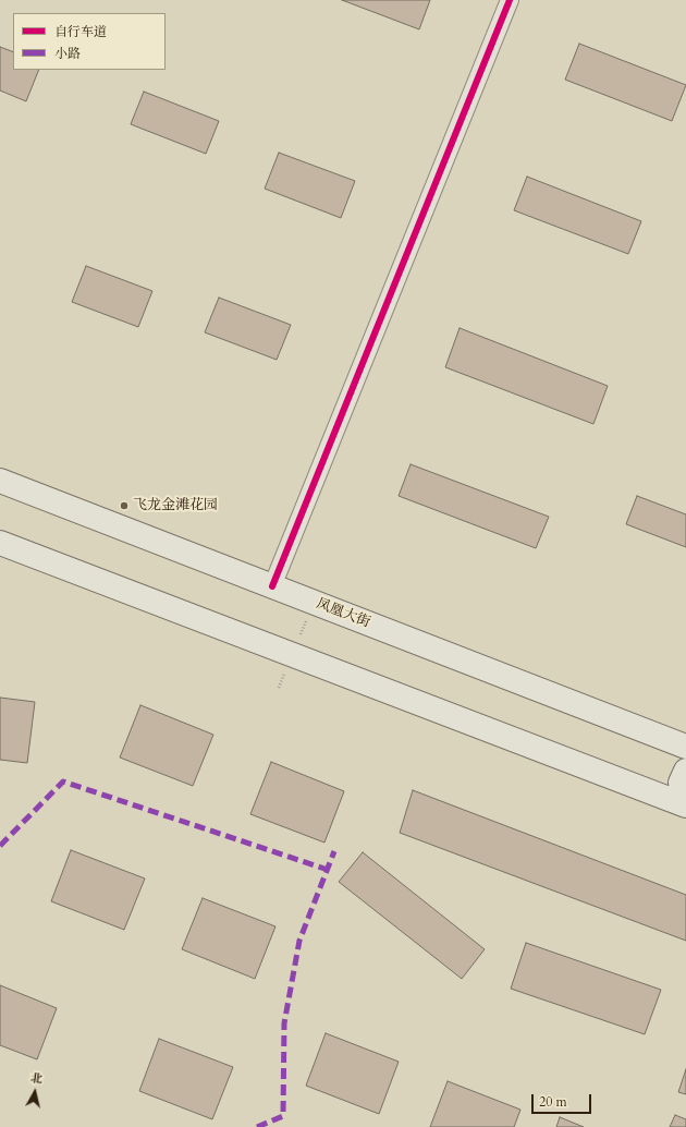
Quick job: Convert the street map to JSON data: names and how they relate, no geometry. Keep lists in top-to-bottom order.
{
  "streets": {
    "main road": ["凤凰大街"]
  },
  "places": ["飞龙金滩花园"],
  "legend": ["自行车道", "小路"],
  "scale_bar": "20 m",
  "north": "top"
}
